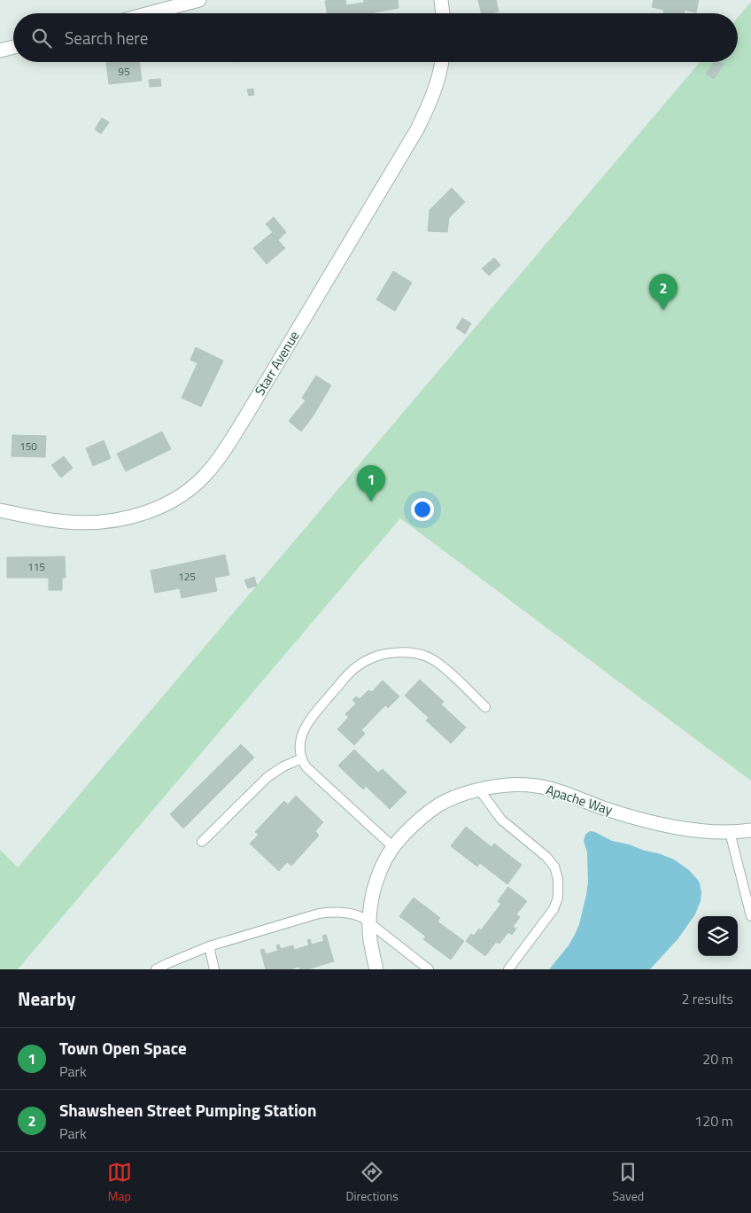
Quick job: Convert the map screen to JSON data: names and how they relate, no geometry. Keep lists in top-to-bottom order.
{
  "streets": {
    "street": ["Starr Avenue", "Apache Way"]
  },
  "house_numbers": [
    "95",
    "150",
    "115",
    "125"
  ],
  "page": {
    "search": "Search here",
    "pins": ["2", "1"],
    "heading": ["Nearby", "2 results"],
    "list": [
      {
        "mark": "1",
        "name": "Town Open Space",
        "note": "Park",
        "value": "20 m"
      },
      {
        "mark": "2",
        "name": "Shawsheen Street Pumping Station",
        "note": "Park",
        "value": "120 m"
      }
    ],
    "nav": ["Map", "Directions", "Saved"]
  }
}
